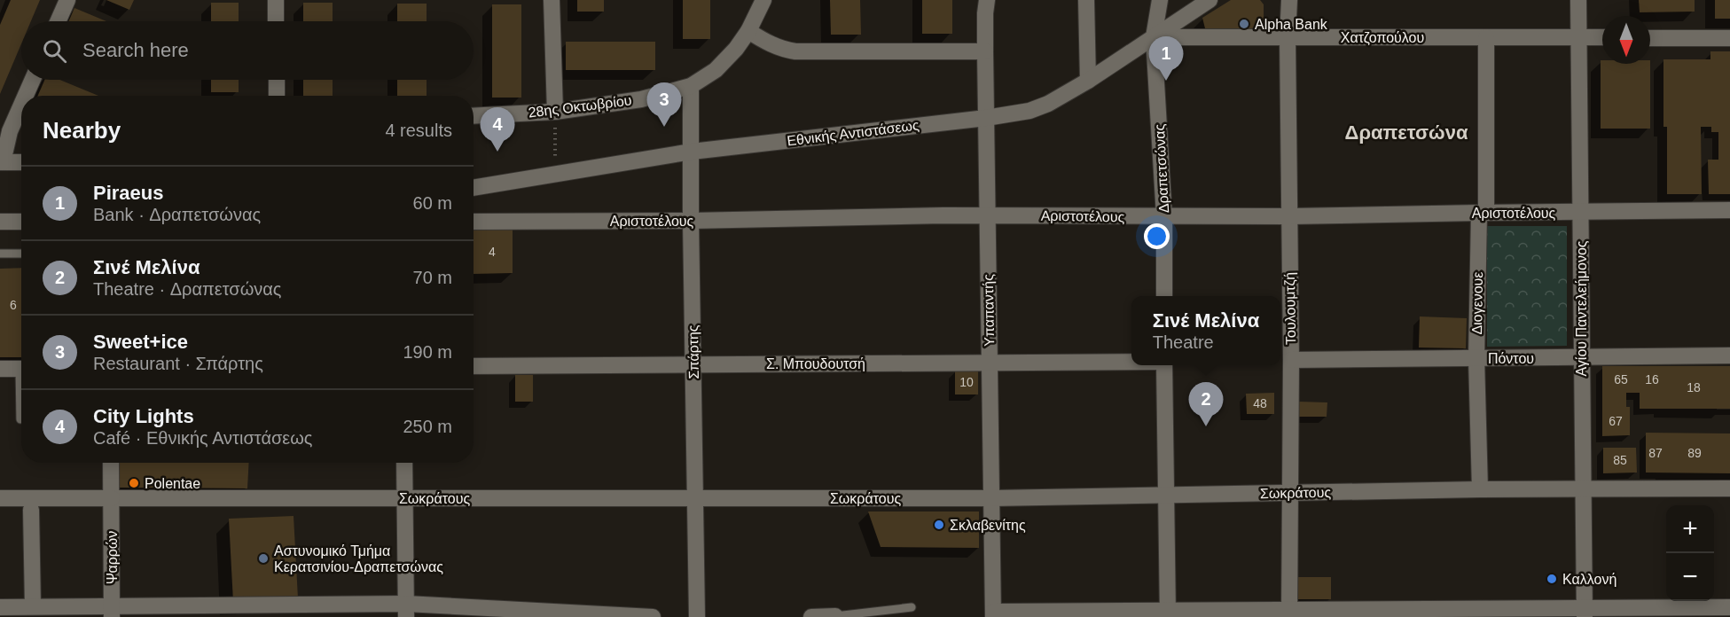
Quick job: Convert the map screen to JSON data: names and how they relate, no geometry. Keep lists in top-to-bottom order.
{
  "streets": {
    "street": [
      "Χατζοπούλου",
      "28ης Οκτωβρίου",
      "Εθνικής Αντιστάσεως",
      "Δραπετσώνας",
      "Αριστοτέλους",
      "Διογενουε",
      "Τουλουμτζή",
      "Αγίου Παντελεήμονος",
      "Υπαπαντής",
      "Σπάρτης",
      "Πόντου",
      "Σ. Μπουδουτσή",
      "Σωκράτους",
      "Ψαρρών"
    ]
  },
  "crossings": [
    ["Χατζοπούλου", "Εθνικής Αντιστάσεως"],
    ["Χατζοπούλου", "Δραπετσώνας"],
    ["Χατζοπούλου", "Διογενουε"],
    ["Χατζοπούλου", "Τουλουμτζή"],
    ["Χατζοπούλου", "Αγίου Παντελεήμονος"],
    ["28ης Οκτωβρίου", "Σπάρτης"],
    ["Εθνικής Αντιστάσεως", "Δραπετσώνας"],
    ["Εθνικής Αντιστάσεως", "Υπαπαντής"],
    ["Εθνικής Αντιστάσεως", "Σπάρτης"],
    ["Δραπετσώνας", "Αριστοτέλους"],
    ["Αριστοτέλους", "Διογενουε"],
    ["Αριστοτέλους", "Τουλουμτζή"],
    ["Αριστοτέλους", "Αγίου Παντελεήμονος"],
    ["Αριστοτέλους", "Υπαπαντής"],
    ["Αριστοτέλους", "Σπάρτης"],
    ["Διογενουε", "Πόντου"],
    ["Διογενουε", "Σωκράτους"],
    ["Τουλουμτζή", "Πόντου"],
    ["Τουλουμτζή", "Σωκράτους"],
    ["Αγίου Παντελεήμονος", "Πόντου"],
    ["Αγίου Παντελεήμονος", "Σωκράτους"],
    ["Υπαπαντής", "Σ. Μπουδουτσή"],
    ["Υπαπαντής", "Σωκράτους"],
    ["Σπάρτης", "Σ. Μπουδουτσή"],
    ["Σπάρτης", "Σωκράτους"],
    ["Σωκράτους", "Ψαρρών"]
  ],
  "districts": ["Δραπετσώνα"],
  "places": [
    "Alpha Bank",
    "Polentae",
    "Σκλαβενίτης",
    "Αστυνομικό Τμήμα Κερατσινίου-Δραπετσώνας",
    "Καλλονή"
  ],
  "house_numbers": [
    "4",
    "6",
    "65",
    "16",
    "10",
    "18",
    "48",
    "67",
    "87",
    "89",
    "85"
  ],
  "north": "bottom",
  "page": {
    "search": "Search here",
    "pins": [
      "1",
      "3",
      "4",
      "2"
    ],
    "heading": ["Nearby", "4 results"],
    "list": [
      {
        "mark": "1",
        "name": "Piraeus",
        "note": "Bank · Δραπετσώνας",
        "value": "60 m"
      },
      {
        "mark": "2",
        "name": "Σινέ Μελίνα",
        "note": "Theatre · Δραπετσώνας",
        "value": "70 m"
      },
      {
        "mark": "3",
        "name": "Sweet+ice",
        "note": "Restaurant · Σπάρτης",
        "value": "190 m"
      },
      {
        "mark": "4",
        "name": "City Lights",
        "note": "Café · Εθνικής Αντιστάσεως",
        "value": "250 m"
      }
    ],
    "popup": ["Σινέ Μελίνα", "Theatre"],
    "map_buttons": ["+", "−"]
  }
}
